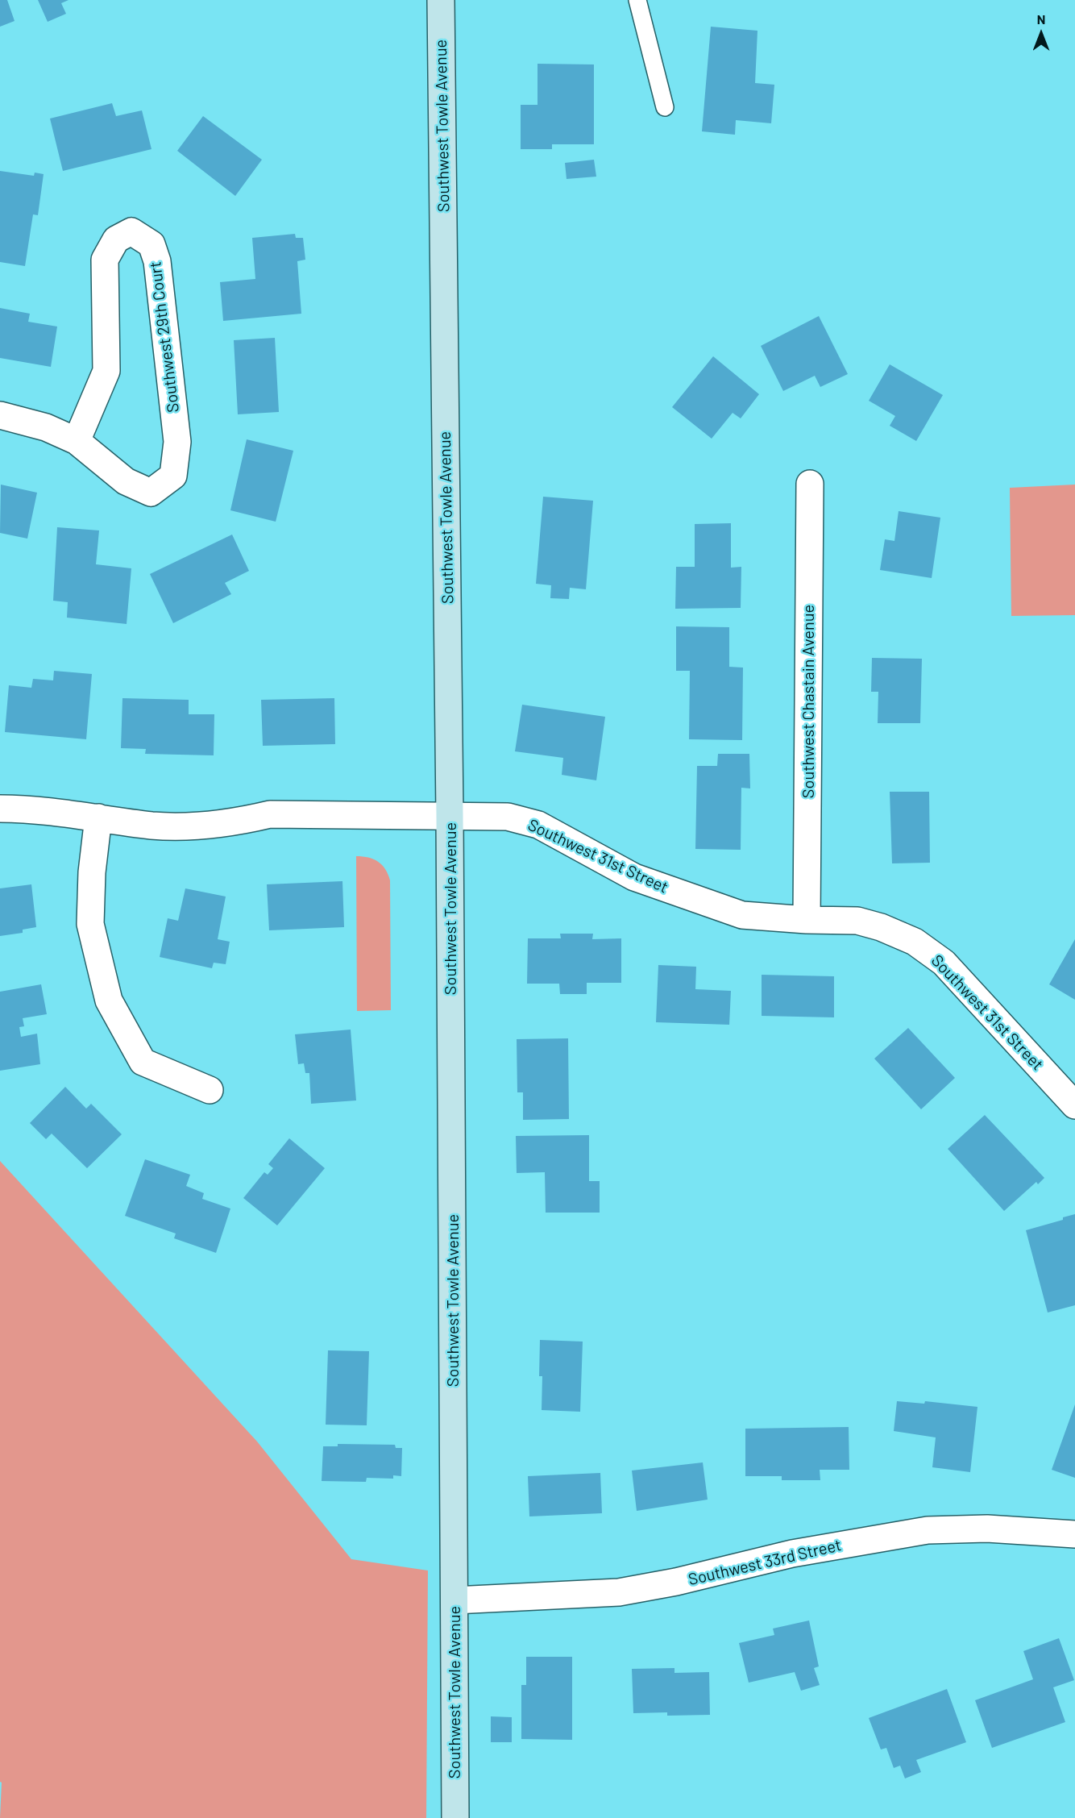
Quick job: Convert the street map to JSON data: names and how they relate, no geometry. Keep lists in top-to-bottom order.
{
  "streets": {
    "main road": ["Southwest Towle Avenue"],
    "street": [
      "Southwest 29th Court",
      "Southwest Chastain Avenue",
      "Southwest 31st Street",
      "Southwest 33rd Street"
    ]
  },
  "crossings": [
    ["Southwest Towle Avenue", "Southwest 31st Street"],
    ["Southwest Towle Avenue", "Southwest 33rd Street"],
    ["Southwest Chastain Avenue", "Southwest 31st Street"]
  ],
  "north": "top"
}
